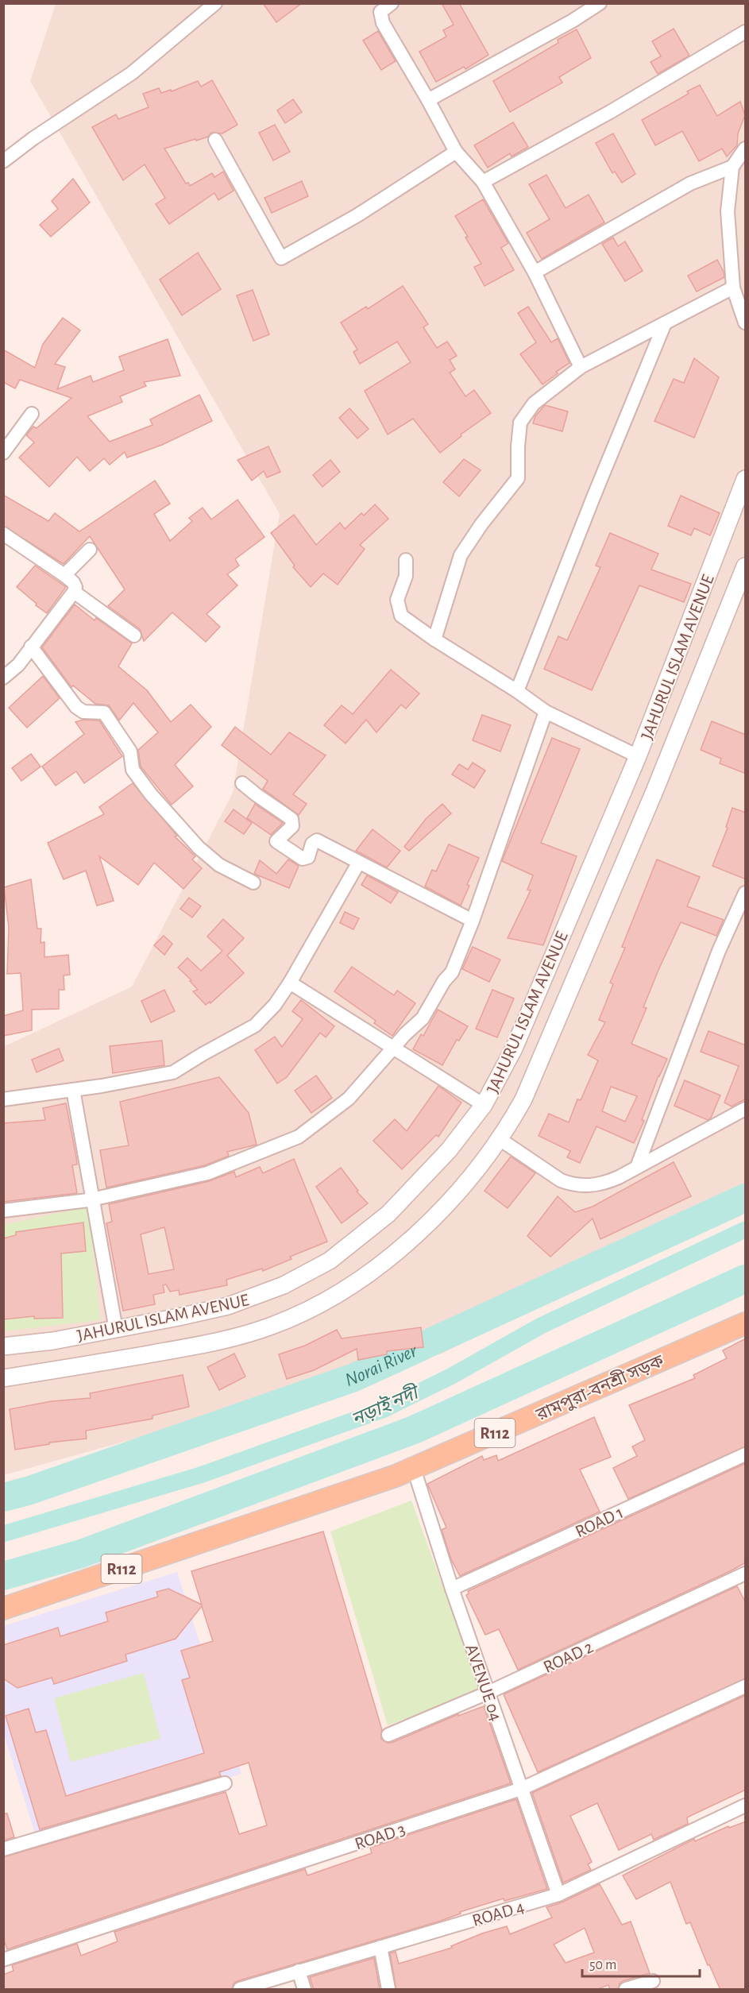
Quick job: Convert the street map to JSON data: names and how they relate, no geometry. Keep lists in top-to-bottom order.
{
  "streets": {
    "main road": ["রামপুরা-বনশ্রী সড়ক", "R112"],
    "street": [
      "JAHURUL ISLAM AVENUE",
      "ROAD 1",
      "ROAD 2",
      "AVENUE 04",
      "ROAD 3",
      "ROAD 4"
    ]
  },
  "crossings": [
    ["রামপুরা-বনশ্রী সড়ক", "AVENUE 04"],
    ["ROAD 1", "AVENUE 04"],
    ["ROAD 2", "AVENUE 04"],
    ["AVENUE 04", "ROAD 3"],
    ["AVENUE 04", "ROAD 4"]
  ],
  "water": ["Norai River", "নড়াই নদী"],
  "scale_bar": "50 m"
}
